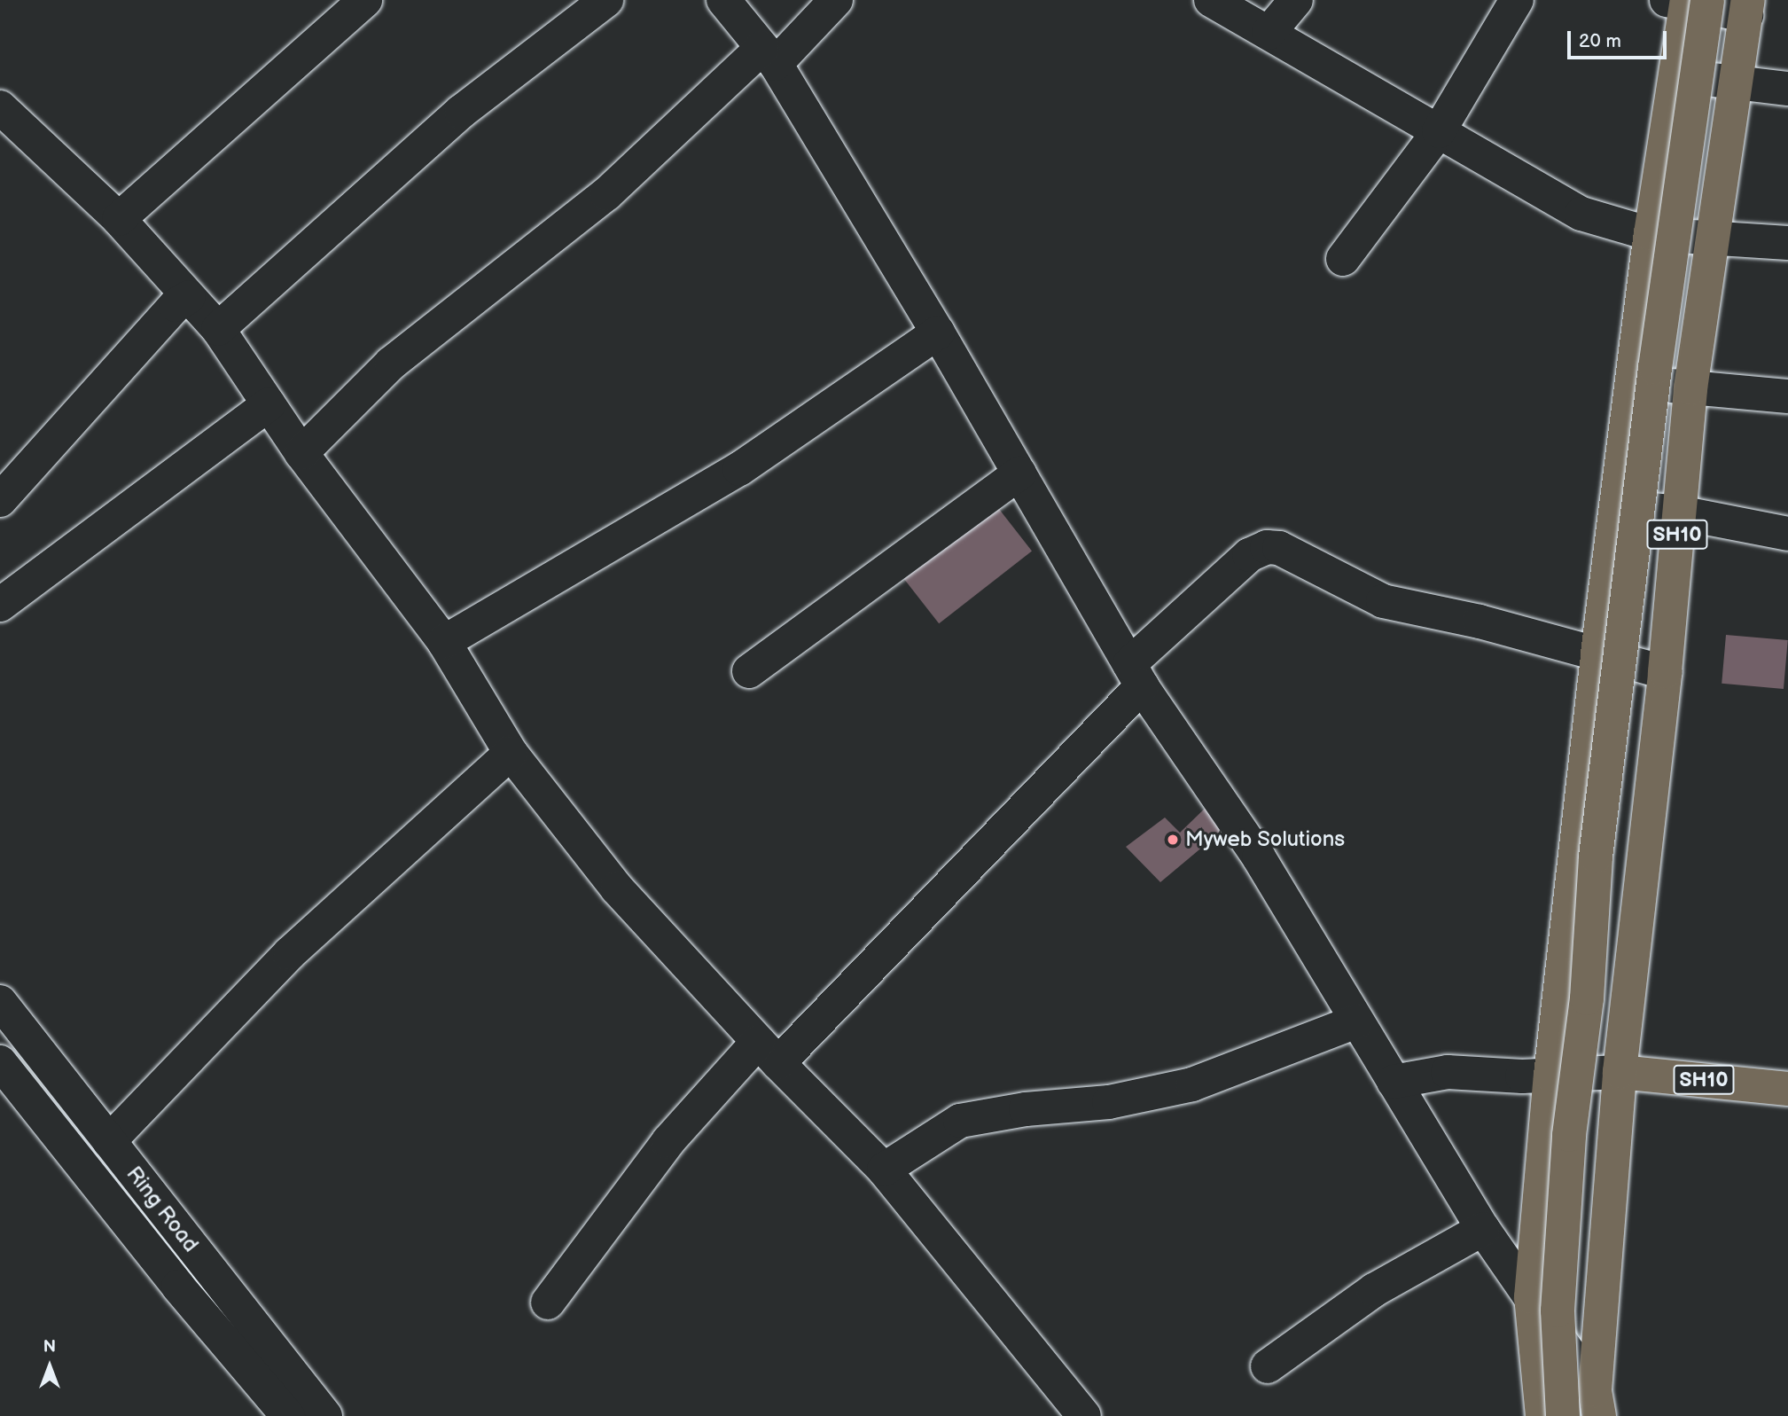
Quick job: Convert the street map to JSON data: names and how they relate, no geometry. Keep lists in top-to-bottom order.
{
  "streets": {
    "main road": ["SH10"],
    "street": ["Ring Road"]
  },
  "places": ["Myweb Solutions"],
  "scale_bar": "20 m",
  "north": "top"
}
